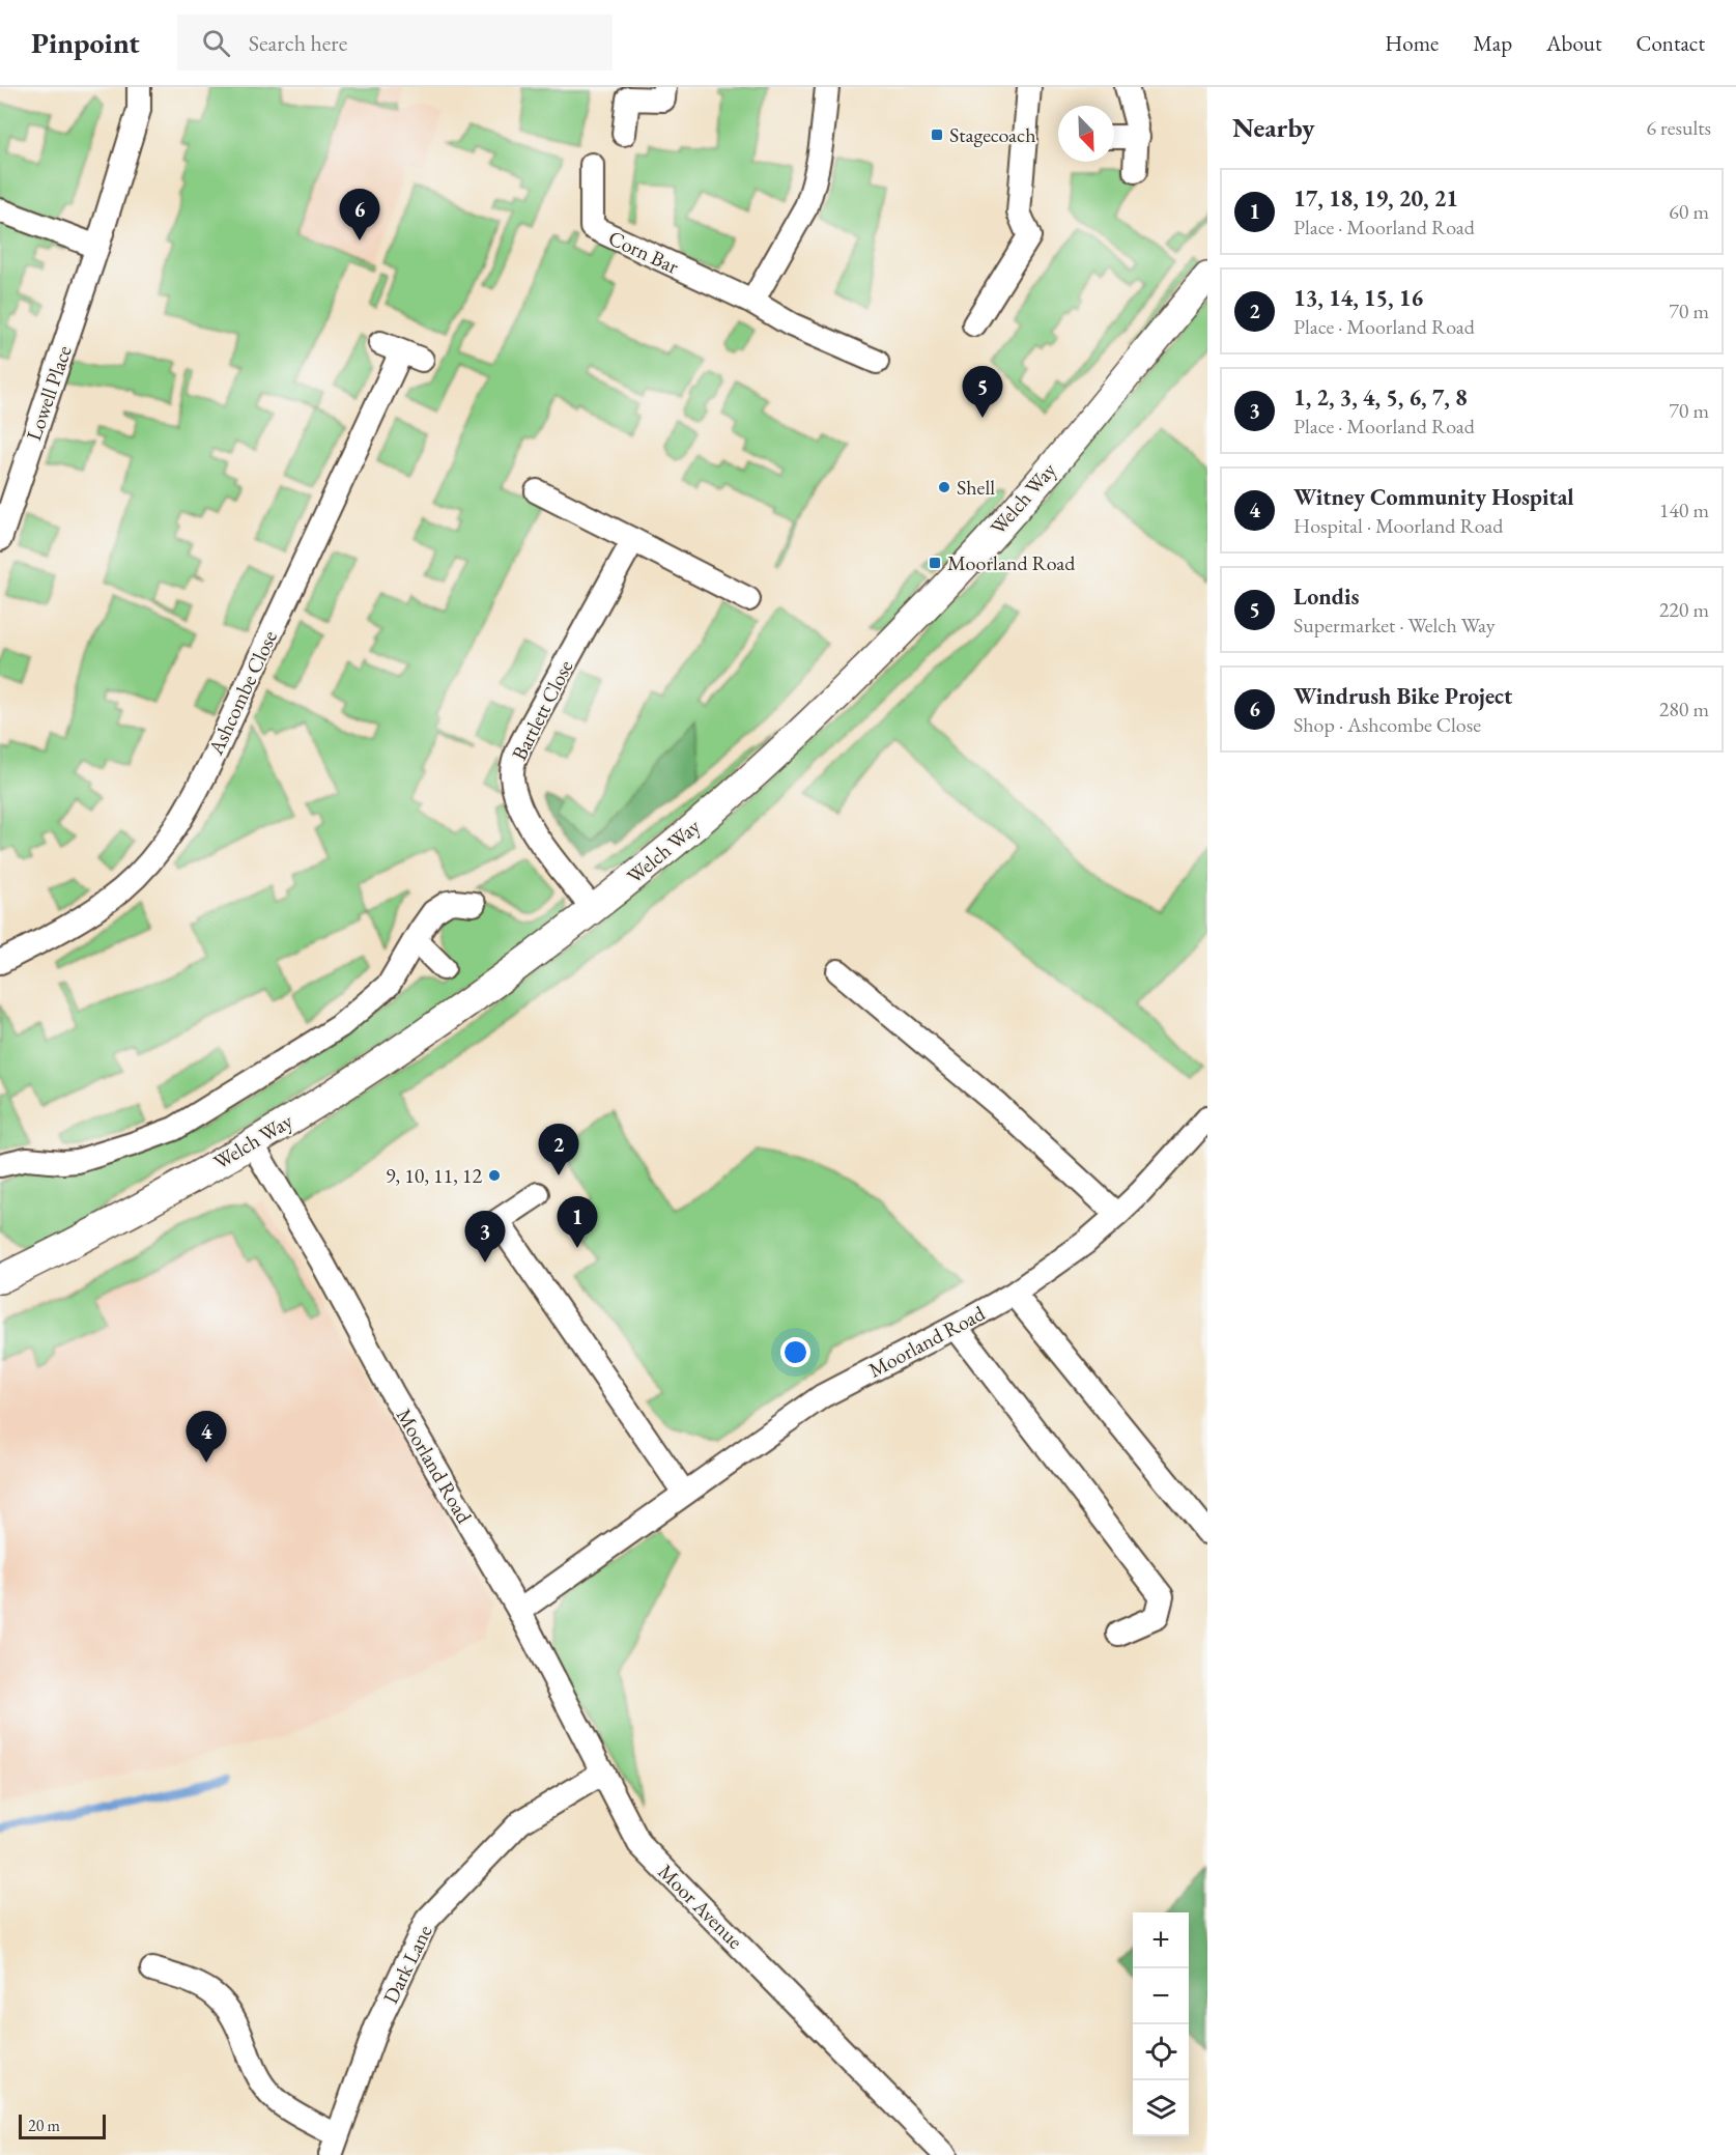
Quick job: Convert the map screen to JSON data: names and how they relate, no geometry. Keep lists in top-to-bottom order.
{
  "streets": {
    "street": [
      "Corn Bar",
      "Lowell Place",
      "Welch Way",
      "Ashcombe Close",
      "Bartlett Close",
      "Moorland Road",
      "Moor Avenue",
      "Dark Lane"
    ]
  },
  "crossings": [
    ["Welch Way", "Bartlett Close"],
    ["Welch Way", "Moorland Road"],
    ["Moorland Road", "Moor Avenue"],
    ["Moor Avenue", "Dark Lane"]
  ],
  "places": {
    "transit": ["Stagecoach", "Moorland Road"],
    "other": ["Shell", "9, 10, 11, 12"]
  },
  "scale_bar": "20 m",
  "north": "bottom right",
  "page": {
    "header": "Pinpoint",
    "search": "Search here",
    "nav": [
      "Home",
      "Map",
      "About",
      "Contact"
    ],
    "heading": ["Nearby", "6 results"],
    "list": [
      {
        "mark": "1",
        "name": "17, 18, 19, 20, 21",
        "note": "Place · Moorland Road",
        "value": "60 m"
      },
      {
        "mark": "2",
        "name": "13, 14, 15, 16",
        "note": "Place · Moorland Road",
        "value": "70 m"
      },
      {
        "mark": "3",
        "name": "1, 2, 3, 4, 5, 6, 7, 8",
        "note": "Place · Moorland Road",
        "value": "70 m"
      },
      {
        "mark": "4",
        "name": "Witney Community Hospital",
        "note": "Hospital · Moorland Road",
        "value": "140 m"
      },
      {
        "mark": "5",
        "name": "Londis",
        "note": "Supermarket · Welch Way",
        "value": "220 m"
      },
      {
        "mark": "6",
        "name": "Windrush Bike Project",
        "note": "Shop · Ashcombe Close",
        "value": "280 m"
      }
    ],
    "pins": [
      "6",
      "5",
      "2",
      "1",
      "3",
      "4"
    ],
    "map_buttons": ["+", "−"],
    "scale": "20 m"
  }
}
